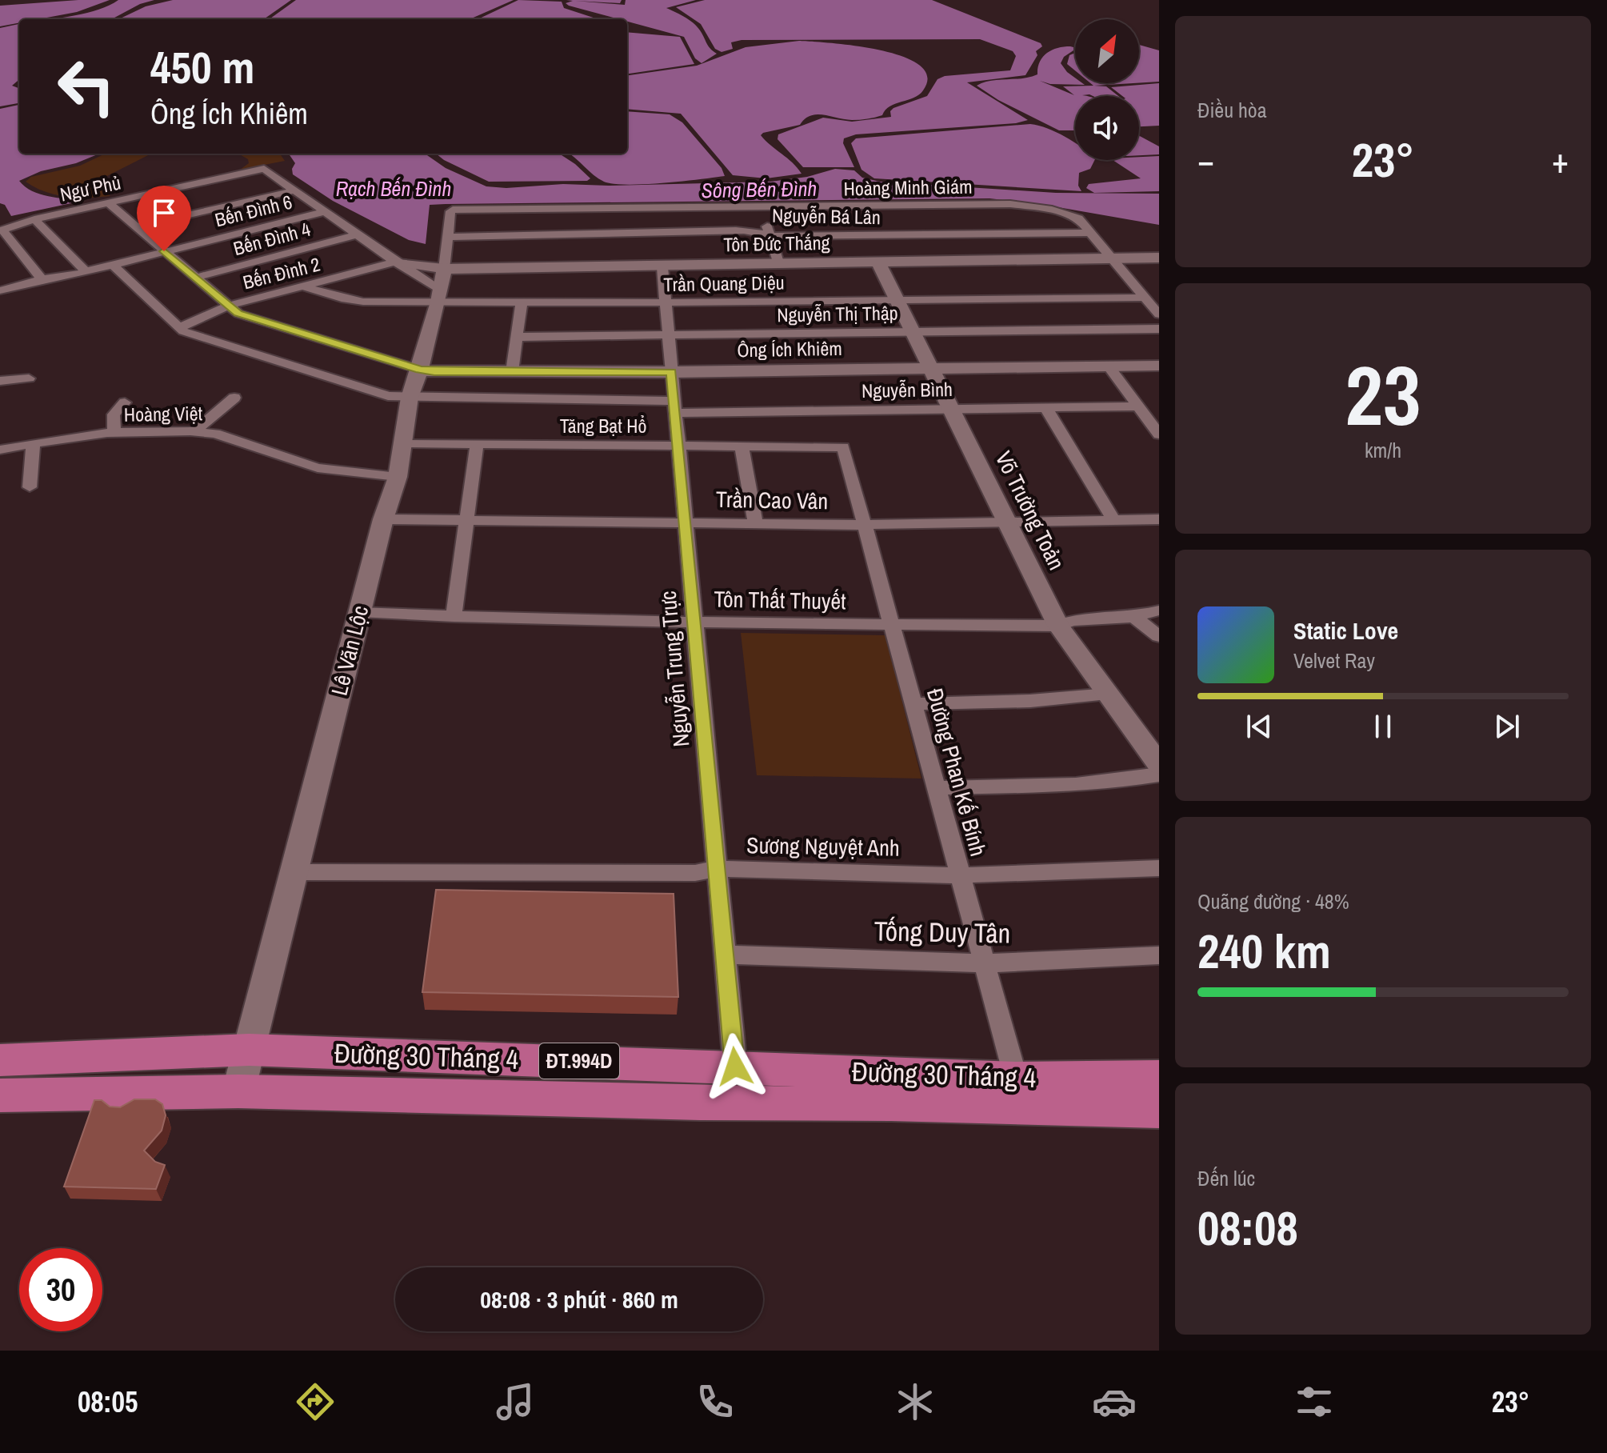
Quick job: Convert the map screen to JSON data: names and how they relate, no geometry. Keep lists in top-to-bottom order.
{
  "streets": {
    "main road": ["Đường 30 Tháng 4", "ĐT.994D"],
    "street": [
      "Hoàng Minh Giám",
      "Ngư Phủ",
      "Bến Đình 6",
      "Nguyễn Bá Lân",
      "Bến Đình 4",
      "Tôn Đức Thắng",
      "Bến Đình 2",
      "Trần Quang Diệu",
      "Nguyễn Thị Thập",
      "Ông Ích Khiêm",
      "Nguyễn Bình",
      "Hoàng Việt",
      "Tăng Bạt Hổ",
      "Trần Cao Vân",
      "Võ Trường Toản",
      "Tôn Thất Thuyết",
      "Lê Văn Lộc",
      "Nguyễn Trung Trực",
      "Đường Phan Kế Bính",
      "Sương Nguyệt Anh",
      "Tống Duy Tân"
    ]
  },
  "crossings": [
    ["Hoàng Minh Giám", "Nguyễn Bá Lân"],
    ["Hoàng Minh Giám", "Tôn Đức Thắng"],
    ["Hoàng Minh Giám", "Trần Quang Diệu"],
    ["Hoàng Minh Giám", "Lê Văn Lộc"],
    ["Ngư Phủ", "Tôn Đức Thắng"],
    ["Bến Đình 6", "Tôn Đức Thắng"],
    ["Nguyễn Bá Lân", "Lê Văn Lộc"],
    ["Bến Đình 4", "Tôn Đức Thắng"],
    ["Tôn Đức Thắng", "Bến Đình 2"],
    ["Tôn Đức Thắng", "Trần Quang Diệu"],
    ["Tôn Đức Thắng", "Võ Trường Toản"],
    ["Tôn Đức Thắng", "Lê Văn Lộc"],
    ["Tôn Đức Thắng", "Nguyễn Trung Trực"],
    ["Bến Đình 2", "Trần Quang Diệu"],
    ["Bến Đình 2", "Nguyễn Bình"],
    ["Trần Quang Diệu", "Võ Trường Toản"],
    ["Trần Quang Diệu", "Lê Văn Lộc"],
    ["Trần Quang Diệu", "Nguyễn Trung Trực"],
    ["Nguyễn Thị Thập", "Võ Trường Toản"],
    ["Nguyễn Thị Thập", "Nguyễn Trung Trực"],
    ["Ông Ích Khiêm", "Võ Trường Toản"],
    ["Ông Ích Khiêm", "Lê Văn Lộc"],
    ["Ông Ích Khiêm", "Nguyễn Trung Trực"],
    ["Nguyễn Bình", "Võ Trường Toản"],
    ["Nguyễn Bình", "Lê Văn Lộc"],
    ["Nguyễn Bình", "Nguyễn Trung Trực"],
    ["Hoàng Việt", "Lê Văn Lộc"],
    ["Tăng Bạt Hổ", "Lê Văn Lộc"],
    ["Tăng Bạt Hổ", "Nguyễn Trung Trực"],
    ["Tăng Bạt Hổ", "Đường Phan Kế Bính"],
    ["Trần Cao Vân", "Võ Trường Toản"],
    ["Trần Cao Vân", "Lê Văn Lộc"],
    ["Trần Cao Vân", "Nguyễn Trung Trực"],
    ["Trần Cao Vân", "Đường Phan Kế Bính"],
    ["Võ Trường Toản", "Tôn Thất Thuyết"],
    ["Tôn Thất Thuyết", "Lê Văn Lộc"],
    ["Tôn Thất Thuyết", "Nguyễn Trung Trực"],
    ["Tôn Thất Thuyết", "Đường Phan Kế Bính"],
    ["Lê Văn Lộc", "Sương Nguyệt Anh"],
    ["Lê Văn Lộc", "Đường 30 Tháng 4"],
    ["Nguyễn Trung Trực", "Sương Nguyệt Anh"],
    ["Nguyễn Trung Trực", "Tống Duy Tân"],
    ["Nguyễn Trung Trực", "Đường 30 Tháng 4"],
    ["Đường Phan Kế Bính", "Sương Nguyệt Anh"],
    ["Đường Phan Kế Bính", "Tống Duy Tân"],
    ["Đường Phan Kế Bính", "Đường 30 Tháng 4"]
  ],
  "water": ["Rạch Bến Đình", "Sông Bến Đình"],
  "north": "top right",
  "page": {
    "tile": [
      "Điều hòa",
      ["23", "km/h"],
      ["Quãng đường · 48%", "240 km"],
      ["Đến lúc", "08:08"]
    ],
    "turn": ["450 m", "Ông Ích Khiêm"],
    "heat": ["−", "23°", "+"],
    "song": ["Static Love", "Velvet Ray"],
    "limit": "30",
    "trip": "08:08 · 3 phút · 860 m",
    "tabs": ["08:05", "23°"]
  }
}
